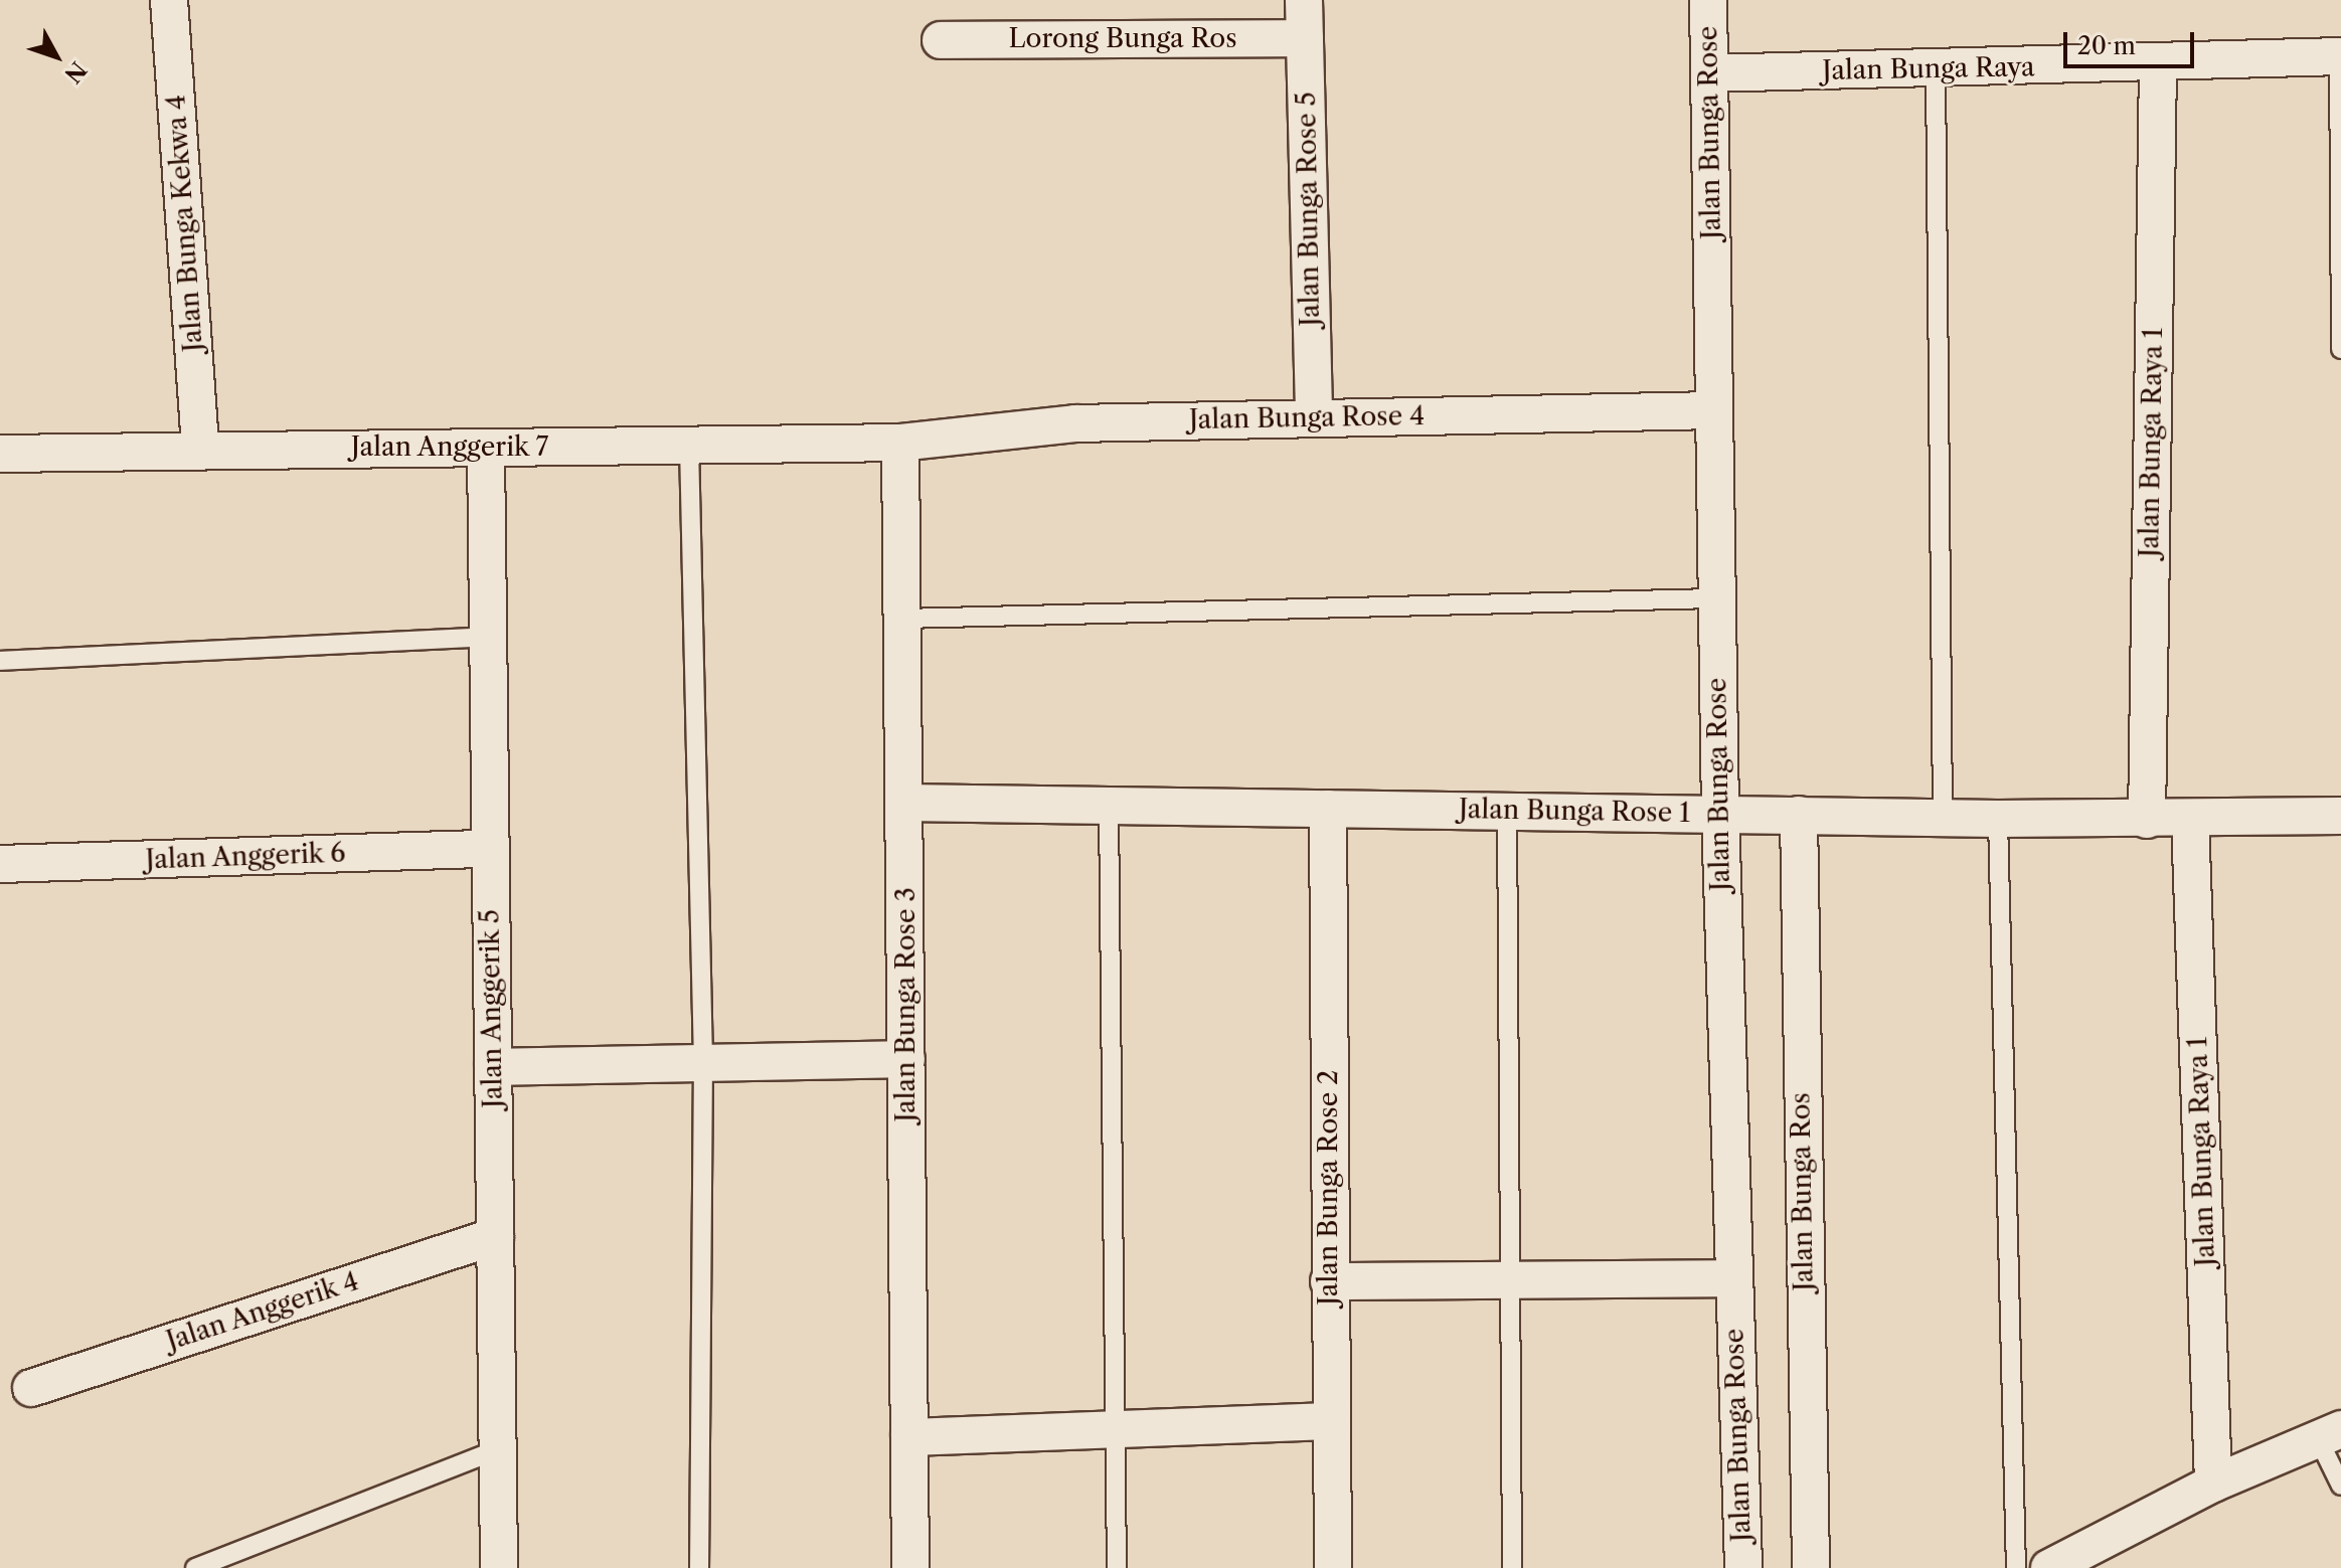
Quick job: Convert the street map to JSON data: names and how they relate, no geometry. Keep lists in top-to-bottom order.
{
  "streets": {
    "street": [
      "Lorong Bunga Ros",
      "Jalan Bunga Raya",
      "Jalan Bunga Rose",
      "Jalan Bunga Rose 5",
      "Jalan Bunga Kekwa 4",
      "Jalan Bunga Rose 4",
      "Jalan Bunga Raya 1",
      "Jalan Anggerik 7",
      "Jalan Bunga Rose 1",
      "Jalan Anggerik 6",
      "Jalan Bunga Rose 3",
      "Jalan Anggerik 5",
      "Jalan Bunga Rose 2",
      "Jalan Bunga Ros",
      "Jalan Anggerik 4"
    ]
  },
  "crossings": [
    ["Lorong Bunga Ros", "Jalan Bunga Rose 5"],
    ["Jalan Bunga Raya", "Jalan Bunga Rose"],
    ["Jalan Bunga Raya", "Jalan Bunga Raya 1"],
    ["Jalan Bunga Rose", "Jalan Bunga Rose 4"],
    ["Jalan Bunga Rose", "Jalan Bunga Rose 1"],
    ["Jalan Bunga Rose 5", "Jalan Bunga Rose 4"],
    ["Jalan Bunga Kekwa 4", "Jalan Anggerik 7"],
    ["Jalan Bunga Rose 4", "Jalan Anggerik 7"],
    ["Jalan Bunga Rose 4", "Jalan Bunga Rose 3"],
    ["Jalan Bunga Raya 1", "Jalan Bunga Rose 1"],
    ["Jalan Anggerik 7", "Jalan Bunga Rose 3"],
    ["Jalan Anggerik 7", "Jalan Anggerik 5"],
    ["Jalan Bunga Rose 1", "Jalan Bunga Rose 3"],
    ["Jalan Bunga Rose 1", "Jalan Bunga Rose 2"],
    ["Jalan Bunga Rose 1", "Jalan Bunga Ros"],
    ["Jalan Anggerik 6", "Jalan Anggerik 5"],
    ["Jalan Anggerik 5", "Jalan Anggerik 4"]
  ],
  "scale_bar": "20 m",
  "north": "bottom right"
}
